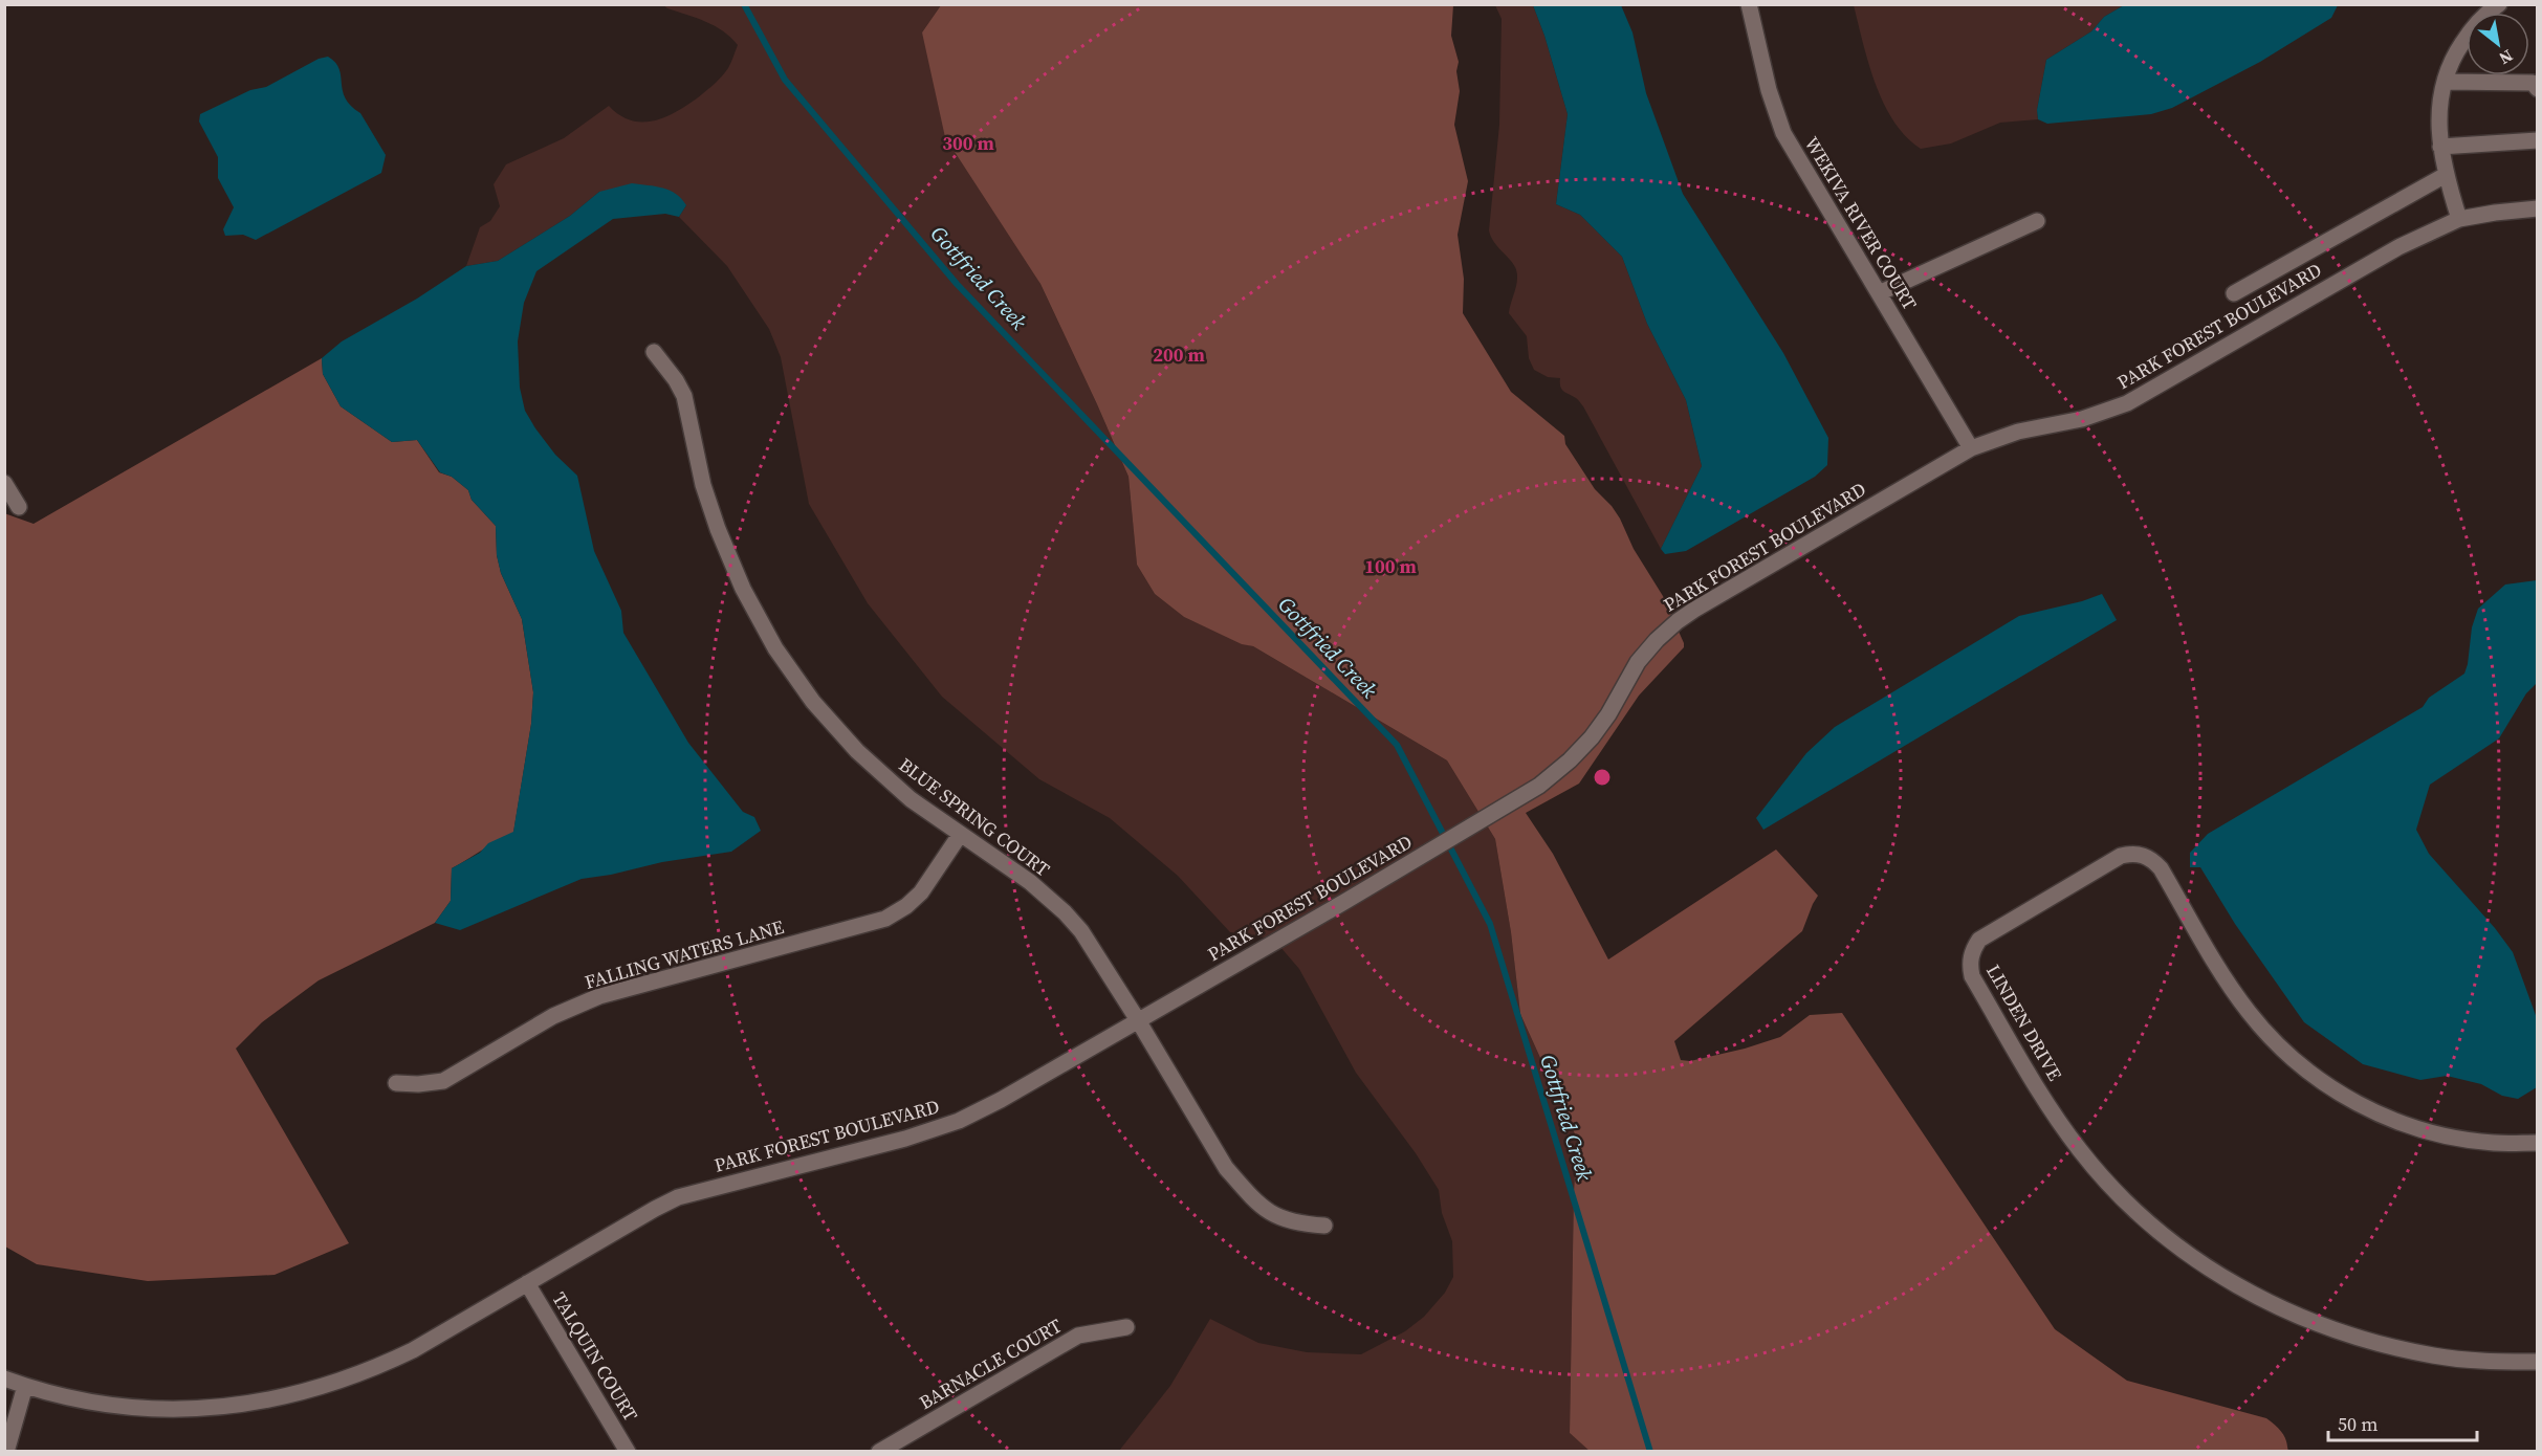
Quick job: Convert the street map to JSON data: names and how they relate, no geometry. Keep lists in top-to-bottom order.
{
  "streets": {
    "street": [
      "WEKIVA RIVER COURT",
      "PARK FOREST BOULEVARD",
      "BLUE SPRING COURT",
      "FALLING WATERS LANE",
      "LINDEN DRIVE",
      "TALQUIN COURT",
      "BARNACLE COURT"
    ]
  },
  "crossings": [
    ["WEKIVA RIVER COURT", "PARK FOREST BOULEVARD"],
    ["PARK FOREST BOULEVARD", "BLUE SPRING COURT"],
    ["PARK FOREST BOULEVARD", "TALQUIN COURT"],
    ["BLUE SPRING COURT", "FALLING WATERS LANE"]
  ],
  "water": ["Gottfried Creek"],
  "scale_bar": "50 m",
  "north": "bottom right",
  "rings": ["300 m", "200 m", "100 m"]
}
